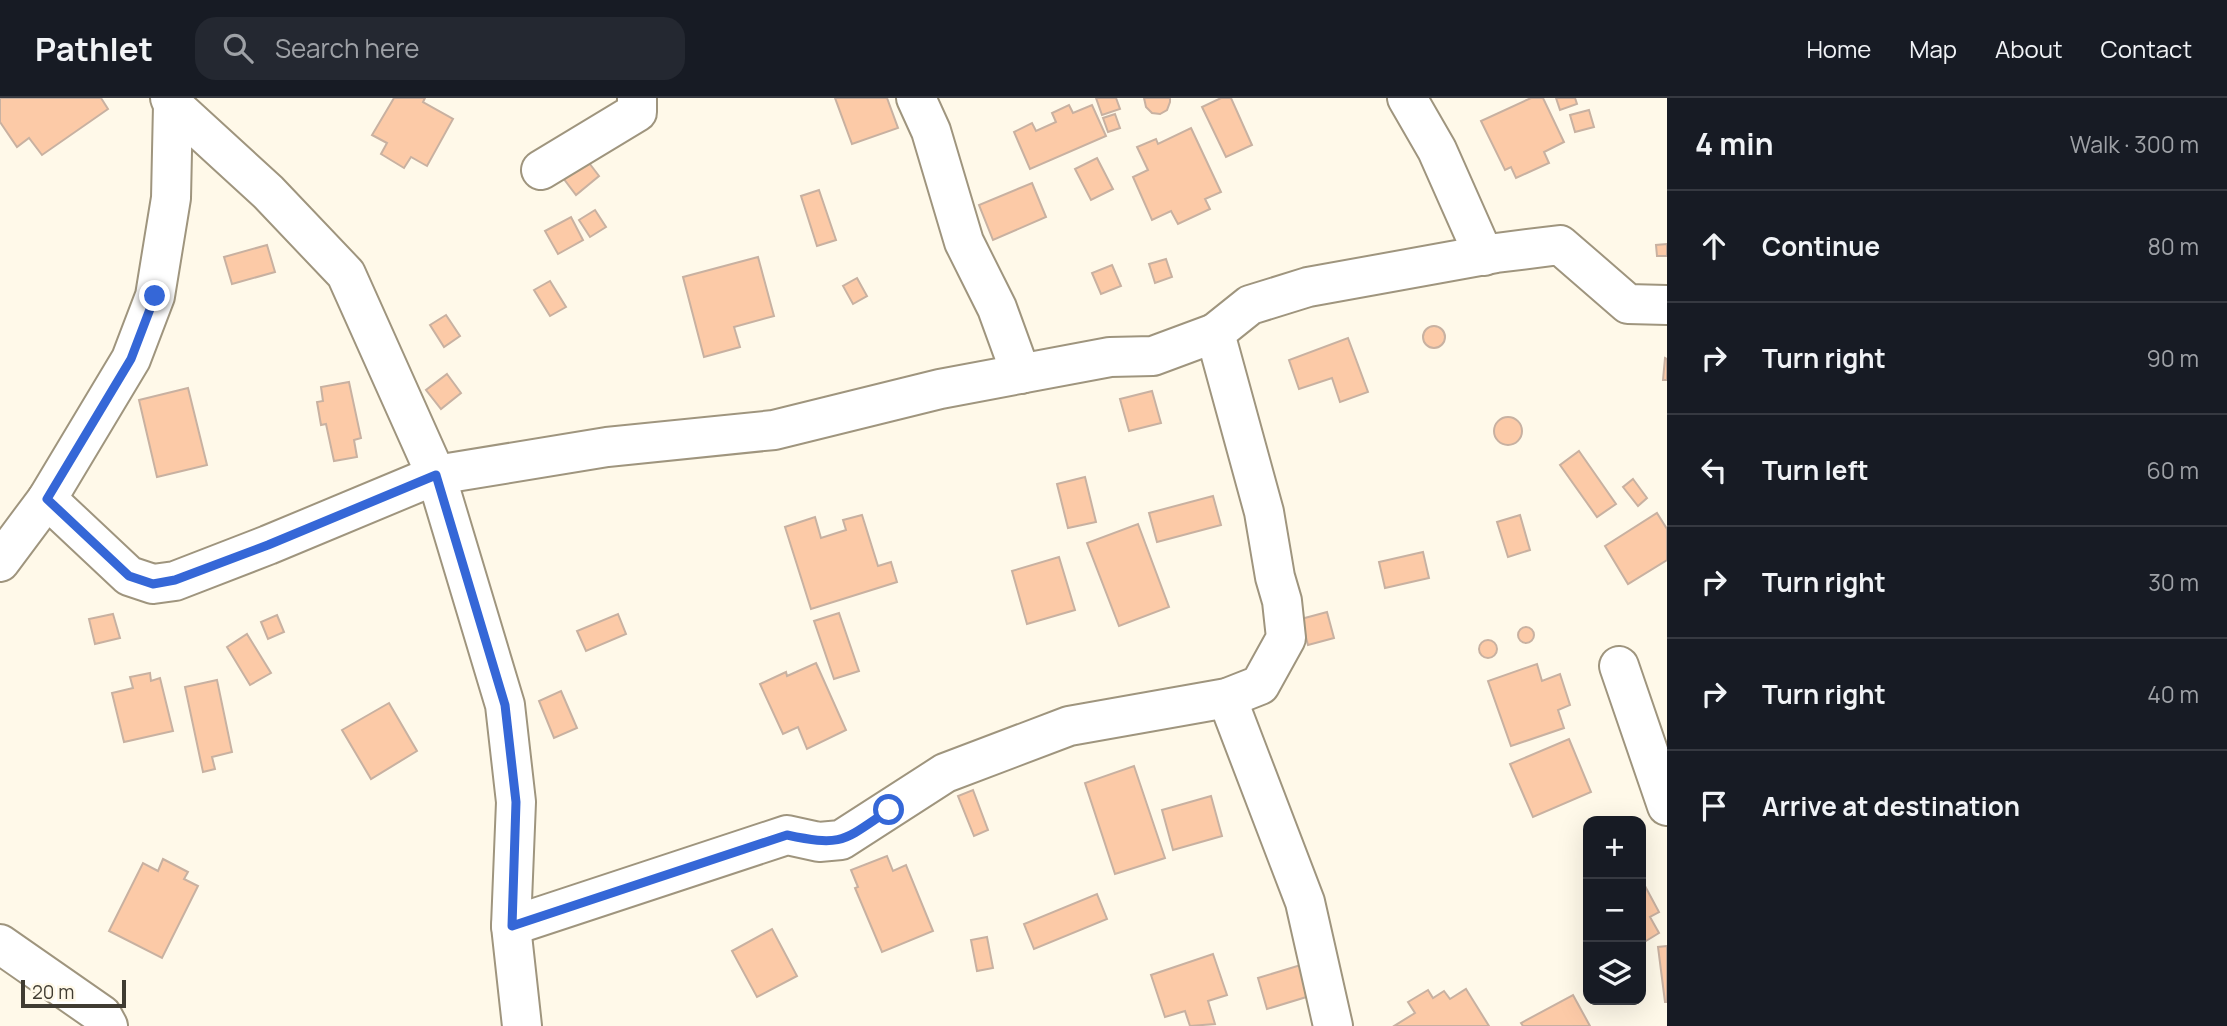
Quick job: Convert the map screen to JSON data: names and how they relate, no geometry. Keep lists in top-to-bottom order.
{
  "scale_bar": "20 m",
  "page": {
    "header": "Pathlet",
    "search": "Search here",
    "nav": [
      "Home",
      "Map",
      "About",
      "Contact"
    ],
    "heading": ["4 min", "Walk · 300 m"],
    "list": [
      ["Continue", "80 m"],
      ["Turn right", "90 m"],
      ["Turn left", "60 m"],
      ["Turn right", "30 m"],
      ["Turn right", "40 m"],
      "Arrive at destination"
    ],
    "map_buttons": ["+", "−"],
    "scale": "20 m"
  }
}
